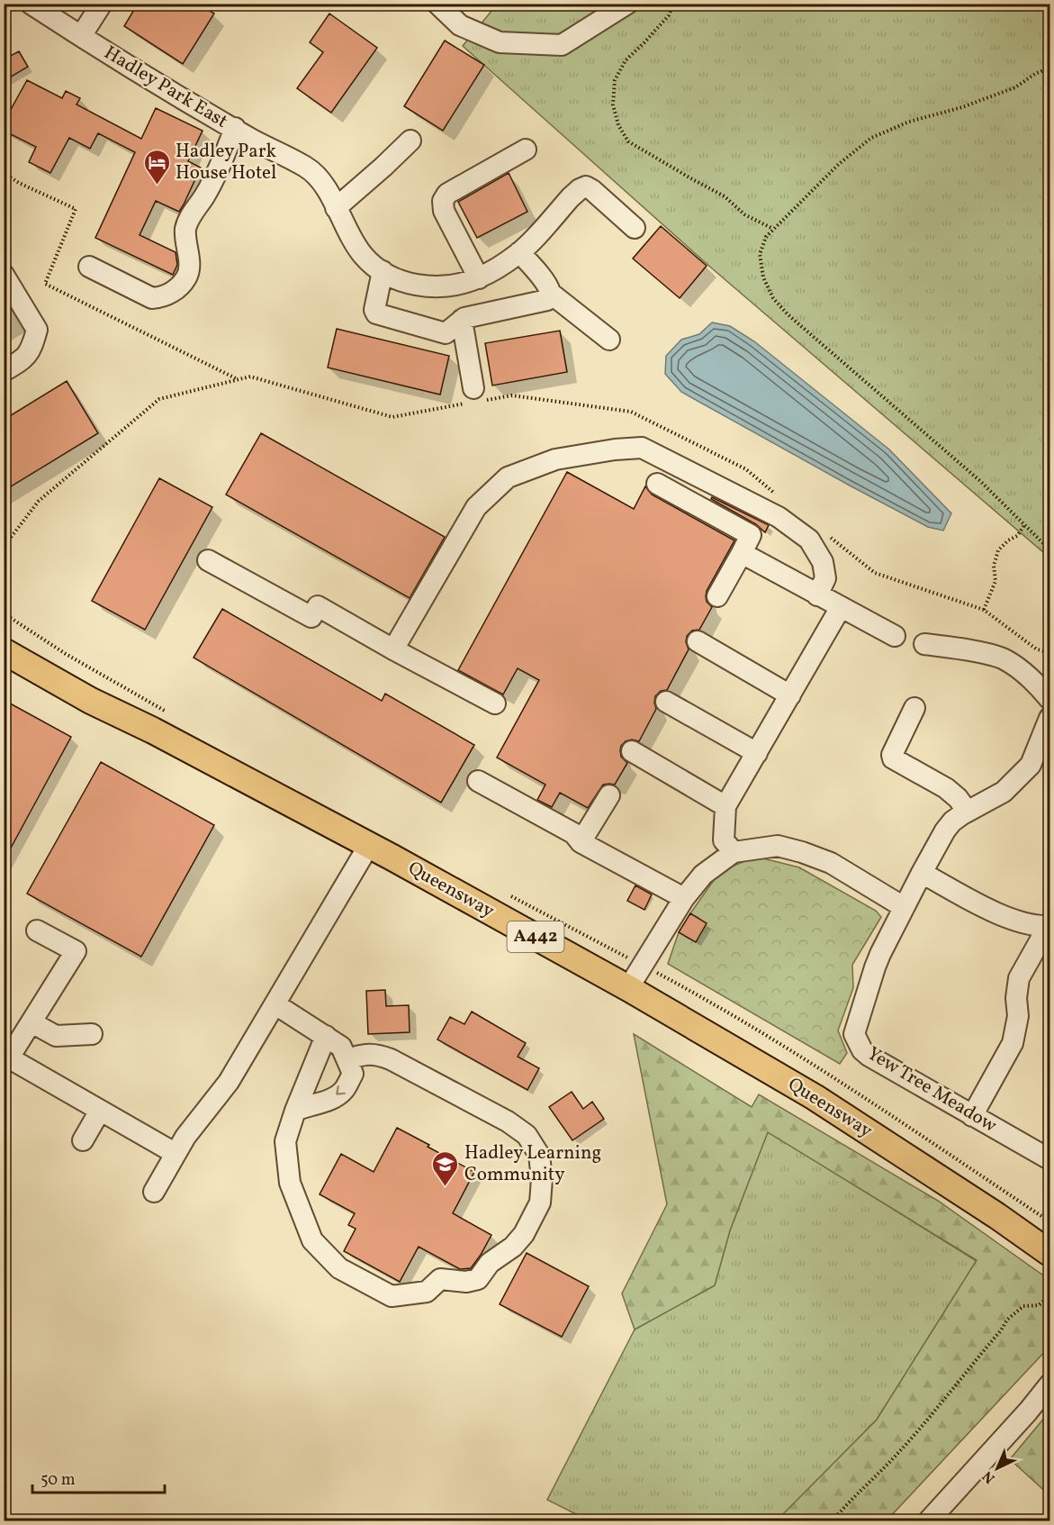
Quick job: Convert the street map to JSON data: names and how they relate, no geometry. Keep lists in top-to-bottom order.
{
  "streets": {
    "main road": ["Queensway", "A442"],
    "street": ["Hadley Park East", "Yew Tree Meadow"]
  },
  "places": {
    "hotel": ["Hadley Park House Hotel"],
    "school or university": ["Hadley Learning Community"]
  },
  "scale_bar": "50 m",
  "north": "bottom left"
}
